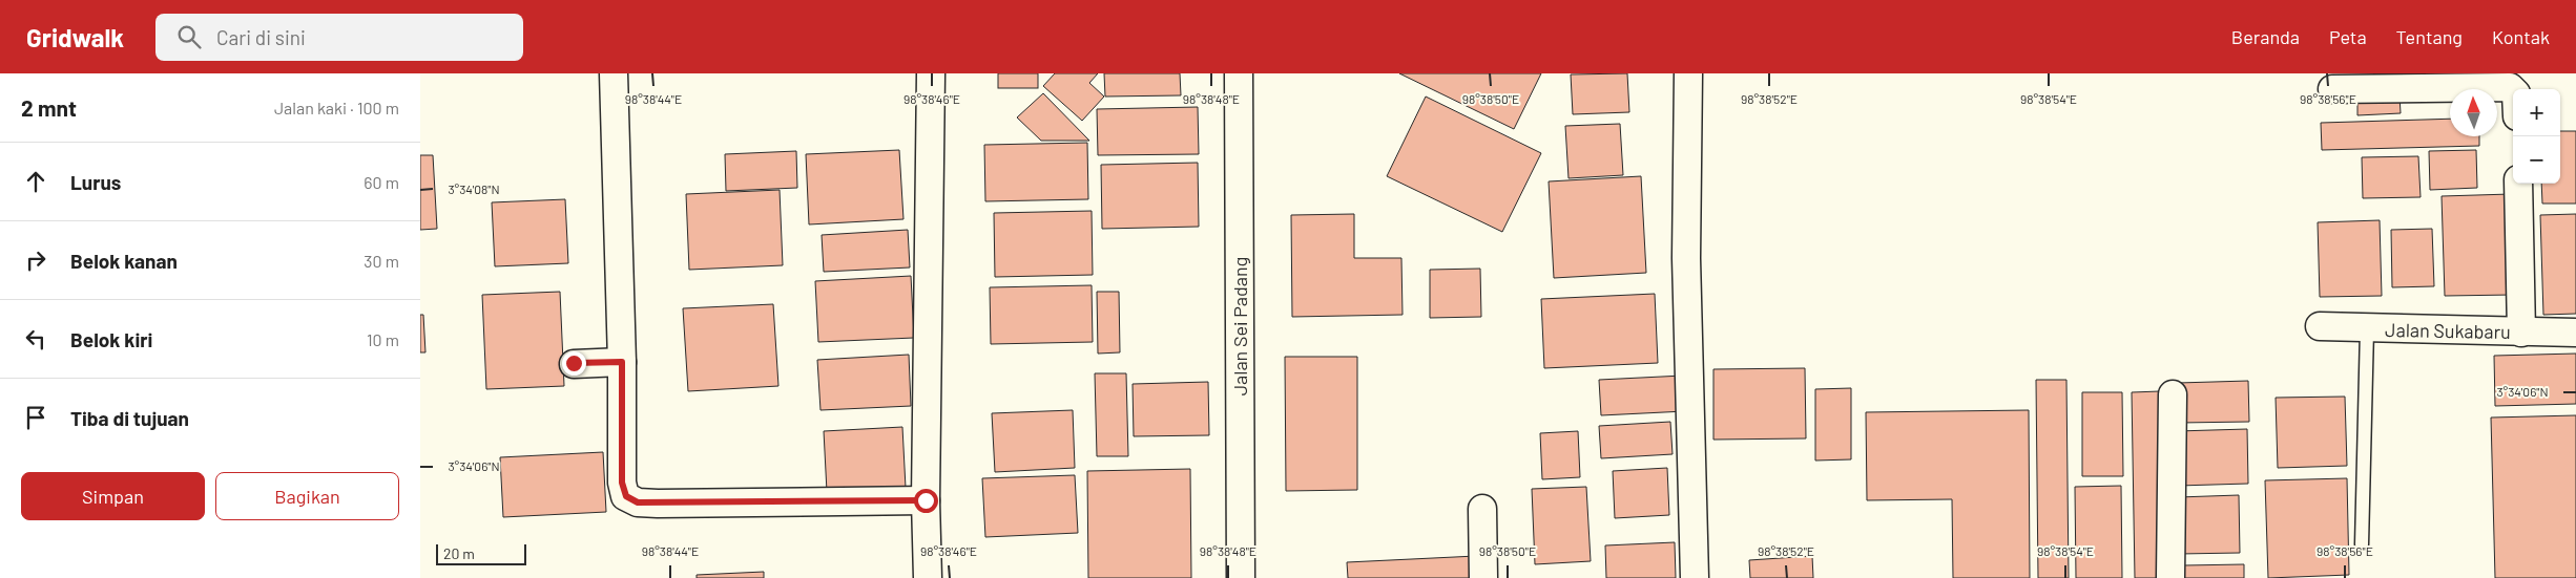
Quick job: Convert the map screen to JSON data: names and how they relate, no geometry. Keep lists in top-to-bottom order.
{
  "streets": {
    "street": ["Jalan Sei Padang", "Jalan Sukabaru"]
  },
  "scale_bar": "20 m",
  "north": "top",
  "page": {
    "header": "Gridwalk",
    "search": "Cari di sini",
    "nav": [
      "Beranda",
      "Peta",
      "Tentang",
      "Kontak"
    ],
    "heading": ["2 mnt", "Jalan kaki · 100 m"],
    "map_buttons": ["+", "−"],
    "list": [
      ["Lurus", "60 m"],
      ["Belok kanan", "30 m"],
      ["Belok kiri", "10 m"],
      "Tiba di tujuan"
    ],
    "buttons": ["Simpan", "Bagikan"],
    "scale": "20 m"
  },
  "coordinates": [
    "98°38'44\"E",
    "98°38'46\"E",
    "98°38'48\"E",
    "98°38'50\"E",
    "98°38'52\"E",
    "98°38'54\"E",
    "98°38'56\"E",
    "3°34'08\"N",
    "3°34'06\"N"
  ]
}
